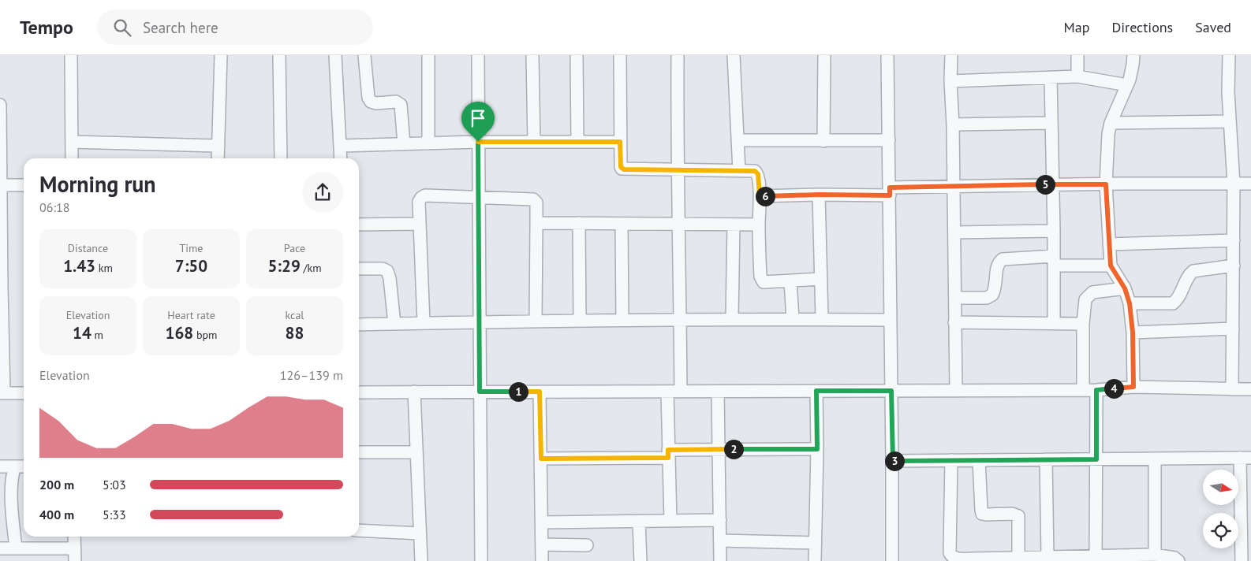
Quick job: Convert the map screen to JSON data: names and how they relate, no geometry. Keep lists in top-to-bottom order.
{
  "north": "right",
  "page": {
    "header": "Tempo",
    "search": "Search here",
    "nav": ["Map", "Directions", "Saved"],
    "heading": ["Morning run", "06:18"],
    "pins": [
      "5",
      "6",
      "4",
      "1",
      "2",
      "3"
    ],
    "stats": [
      ["Distance", "1.43 km"],
      ["Time", "7:50"],
      ["Pace", "5:29 /km"],
      ["Elevation", "14 m"],
      ["Heart rate", "168 bpm"],
      ["kcal", "88"]
    ],
    "chart": ["Elevation", "126–139 m"],
    "list": [
      {
        "name": "200 m",
        "note": "5:03"
      },
      {
        "name": "400 m",
        "note": "5:33"
      }
    ]
  }
}
